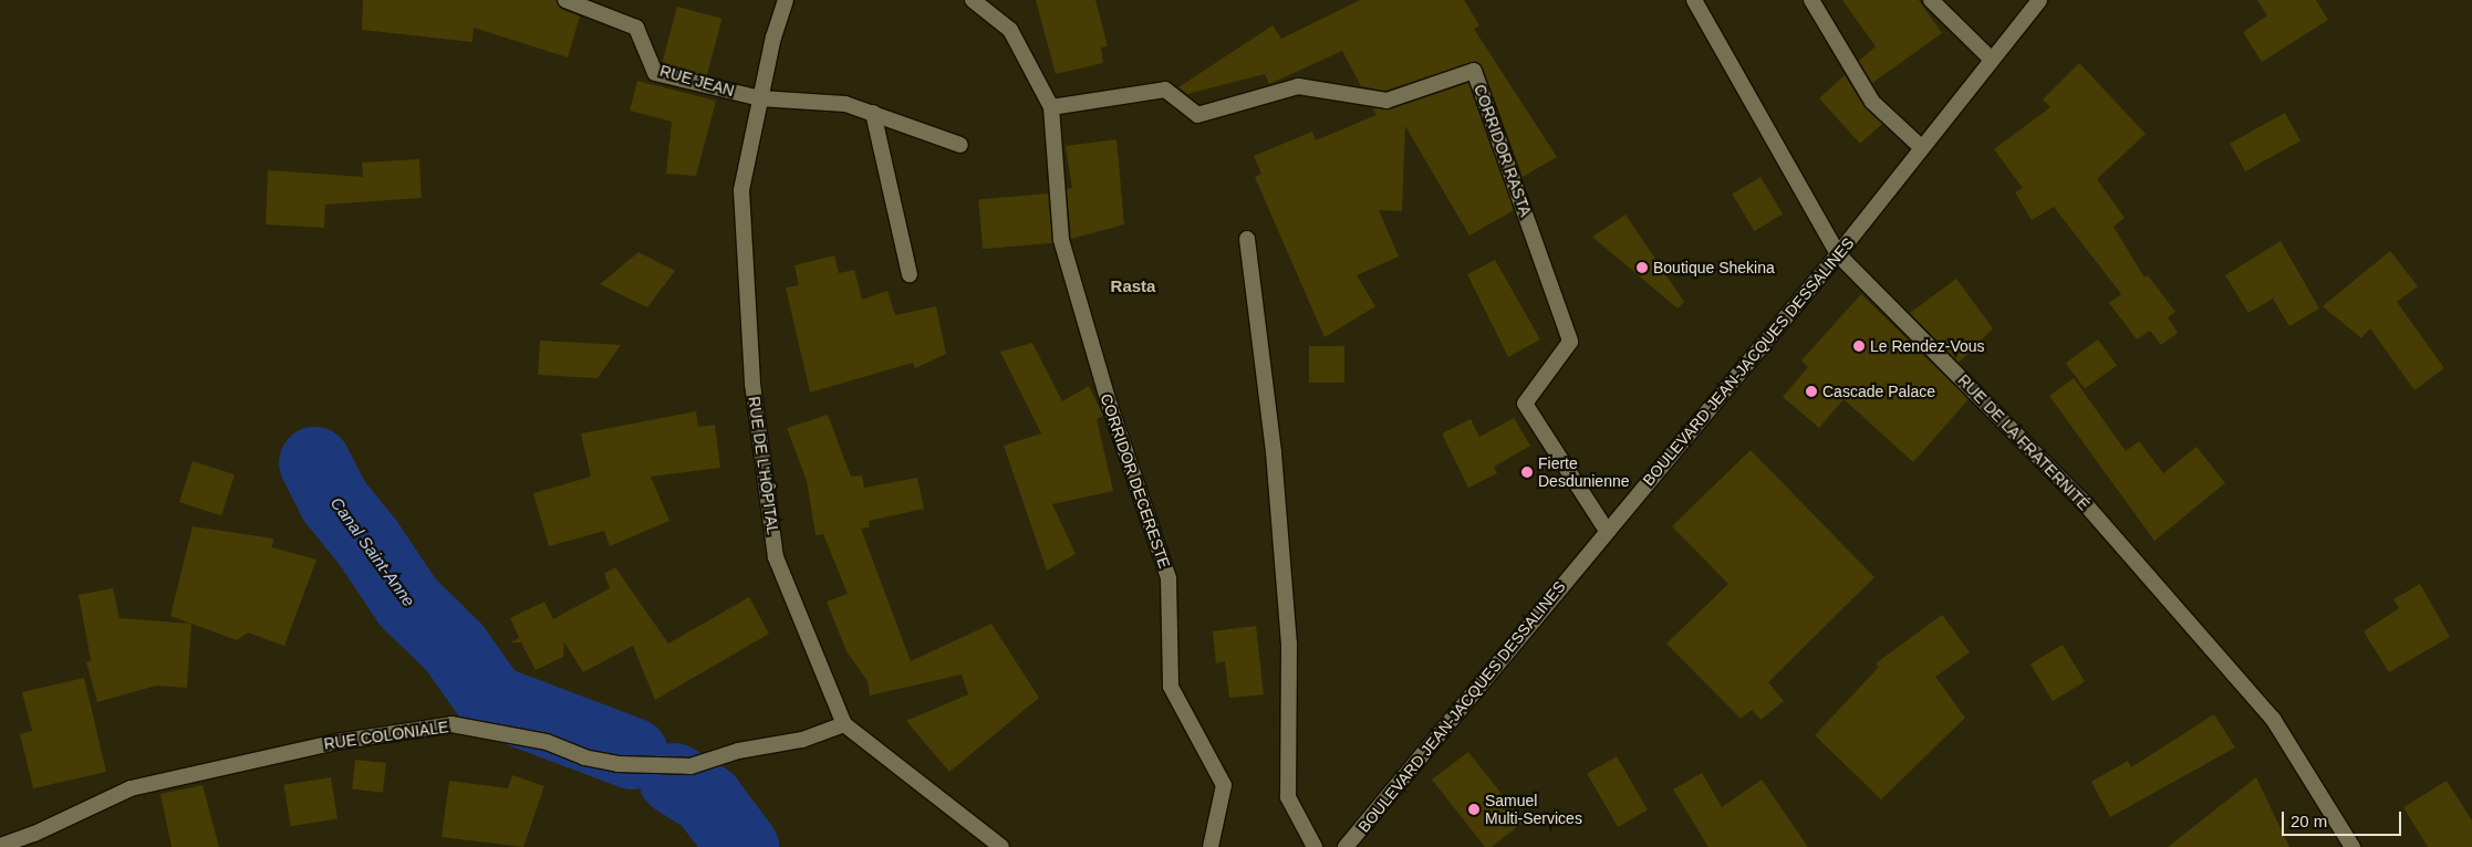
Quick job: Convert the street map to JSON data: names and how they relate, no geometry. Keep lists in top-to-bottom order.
{
  "streets": {
    "street": [
      "RUE JEAN",
      "CORRIDOR RASTA",
      "BOULEVARD JEAN-JACQUES DESSALINES",
      "RUE DE LA FRATERNITÉ",
      "RUE DE L'HÔPITAL",
      "CORRIDOR DECERESTE",
      "RUE COLONIALE"
    ]
  },
  "crossings": [
    ["RUE JEAN", "RUE DE L'HÔPITAL"],
    ["CORRIDOR RASTA", "BOULEVARD JEAN-JACQUES DESSALINES"],
    ["CORRIDOR RASTA", "CORRIDOR DECERESTE"],
    ["BOULEVARD JEAN-JACQUES DESSALINES", "RUE DE LA FRATERNITÉ"],
    ["RUE DE L'HÔPITAL", "RUE COLONIALE"]
  ],
  "districts": ["Rasta"],
  "water": ["Canal Saint-Anne"],
  "places": [
    "Boutique Shekina",
    "Le Rendez-Vous",
    "Cascade Palace",
    "Fierte Desdunienne",
    "Samuel Multi-Services"
  ],
  "scale_bar": "20 m"
}
